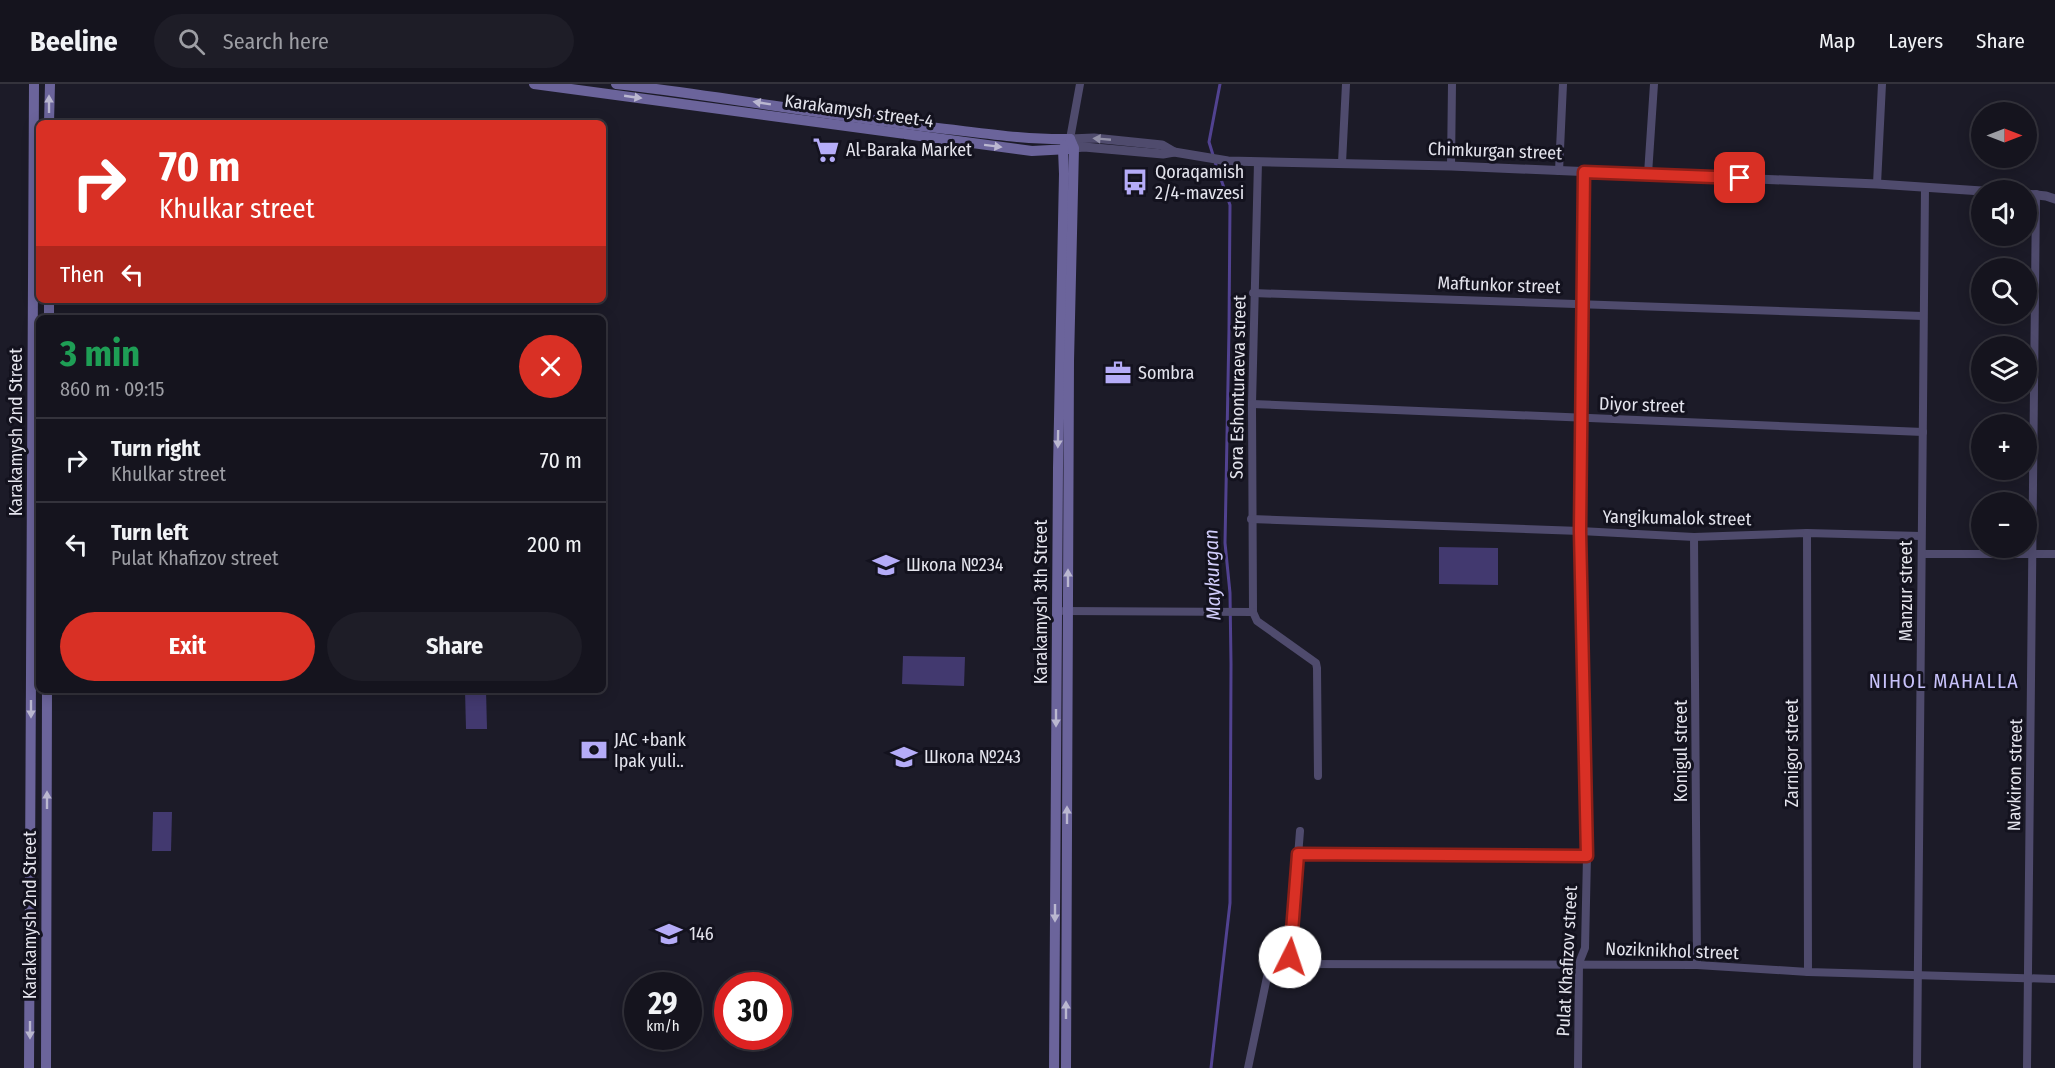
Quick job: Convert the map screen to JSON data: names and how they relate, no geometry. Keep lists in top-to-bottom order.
{
  "streets": {
    "main road": ["Karakamysh street-4", "Karakamysh 2nd Street", "Karakamysh 3th Street"],
    "street": [
      "Chimkurgan street",
      "Maftunkor street",
      "Sora Eshonturaeva street",
      "Diyor street",
      "Yangikumalok street",
      "Manzur street",
      "Konigul street",
      "Zarnigor street",
      "Navkiron street",
      "Noziknikhol street",
      "Pulat Khafizov street"
    ]
  },
  "crossings": [
    ["Karakamysh street-4", "Chimkurgan street"],
    ["Karakamysh street-4", "Karakamysh 3th Street"],
    ["Chimkurgan street", "Sora Eshonturaeva street"],
    ["Chimkurgan street", "Manzur street"],
    ["Chimkurgan street", "Karakamysh 3th Street"],
    ["Chimkurgan street", "Pulat Khafizov street"],
    ["Maftunkor street", "Sora Eshonturaeva street"],
    ["Maftunkor street", "Manzur street"],
    ["Maftunkor street", "Pulat Khafizov street"],
    ["Sora Eshonturaeva street", "Diyor street"],
    ["Sora Eshonturaeva street", "Yangikumalok street"],
    ["Diyor street", "Manzur street"],
    ["Diyor street", "Pulat Khafizov street"],
    ["Yangikumalok street", "Manzur street"],
    ["Yangikumalok street", "Konigul street"],
    ["Yangikumalok street", "Zarnigor street"],
    ["Yangikumalok street", "Pulat Khafizov street"],
    ["Manzur street", "Noziknikhol street"],
    ["Konigul street", "Noziknikhol street"],
    ["Zarnigor street", "Noziknikhol street"],
    ["Navkiron street", "Noziknikhol street"],
    ["Noziknikhol street", "Pulat Khafizov street"]
  ],
  "districts": ["NIHOL MAHALLA"],
  "water": ["Maykurgan"],
  "places": {
    "supermarket": ["Al-Baraka Market"],
    "bus stop": ["Qoraqamish 2/4-mavzesi"],
    "office": ["Sombra"],
    "school or university": ["Школа №234", "Школа №243", "146"],
    "bank": ["JAC +bank Ipak yuli.."]
  },
  "north": "right",
  "page": {
    "header": "Beeline",
    "search": "Search here",
    "nav": ["Map", "Layers", "Share"],
    "map_buttons": ["+", "−"],
    "turn": ["70 m", "Khulkar street"],
    "then": "Then",
    "heading": ["3 min", "860 m · 09:15"],
    "list": [
      {
        "name": "Turn right",
        "note": "Khulkar street",
        "value": "70 m"
      },
      {
        "name": "Turn left",
        "note": "Pulat Khafizov street",
        "value": "200 m"
      }
    ],
    "buttons": ["Exit", "Share"],
    "speed": "29 km/h",
    "limit": "30"
  }
}
